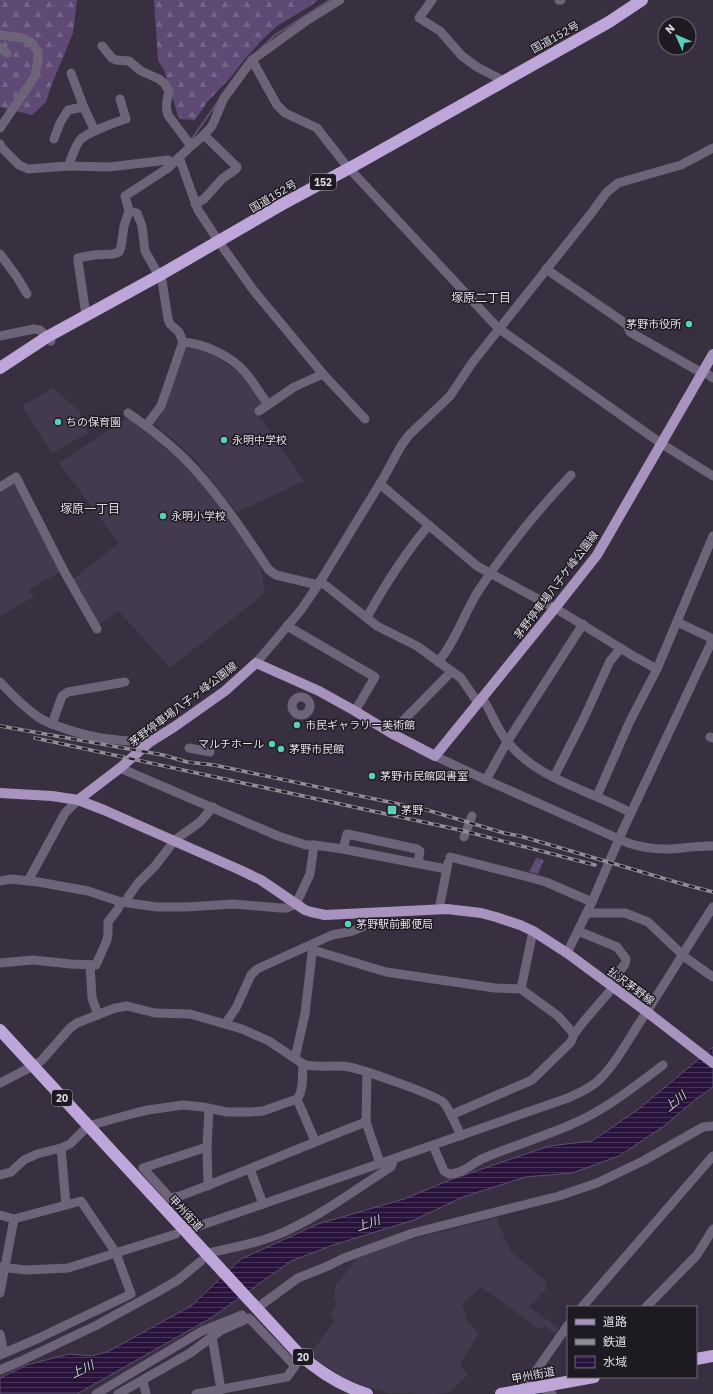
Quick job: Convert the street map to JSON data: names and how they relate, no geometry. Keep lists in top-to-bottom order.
{
  "streets": {
    "highway": [
      "国道152号",
      "152",
      "20",
      "甲州街道"
    ],
    "main road": ["茅野停車場八子ケ峰公園線", "茅野停車場八子ヶ峰公園線", "払沢茅野線"]
  },
  "districts": ["塚原二丁目", "塚原一丁目"],
  "water": ["上川"],
  "places": {
    "other": [
      "茅野市役所",
      "ちの保育園",
      "永明中学校",
      "永明小学校",
      "市民ギャラリー美術館",
      "マルチホール",
      "茅野市民館",
      "茅野市民館図書室",
      "茅野駅前郵便局"
    ],
    "transit": ["茅野"]
  },
  "legend": ["道路", "鉄道", "水域"],
  "north": "top left"
}
